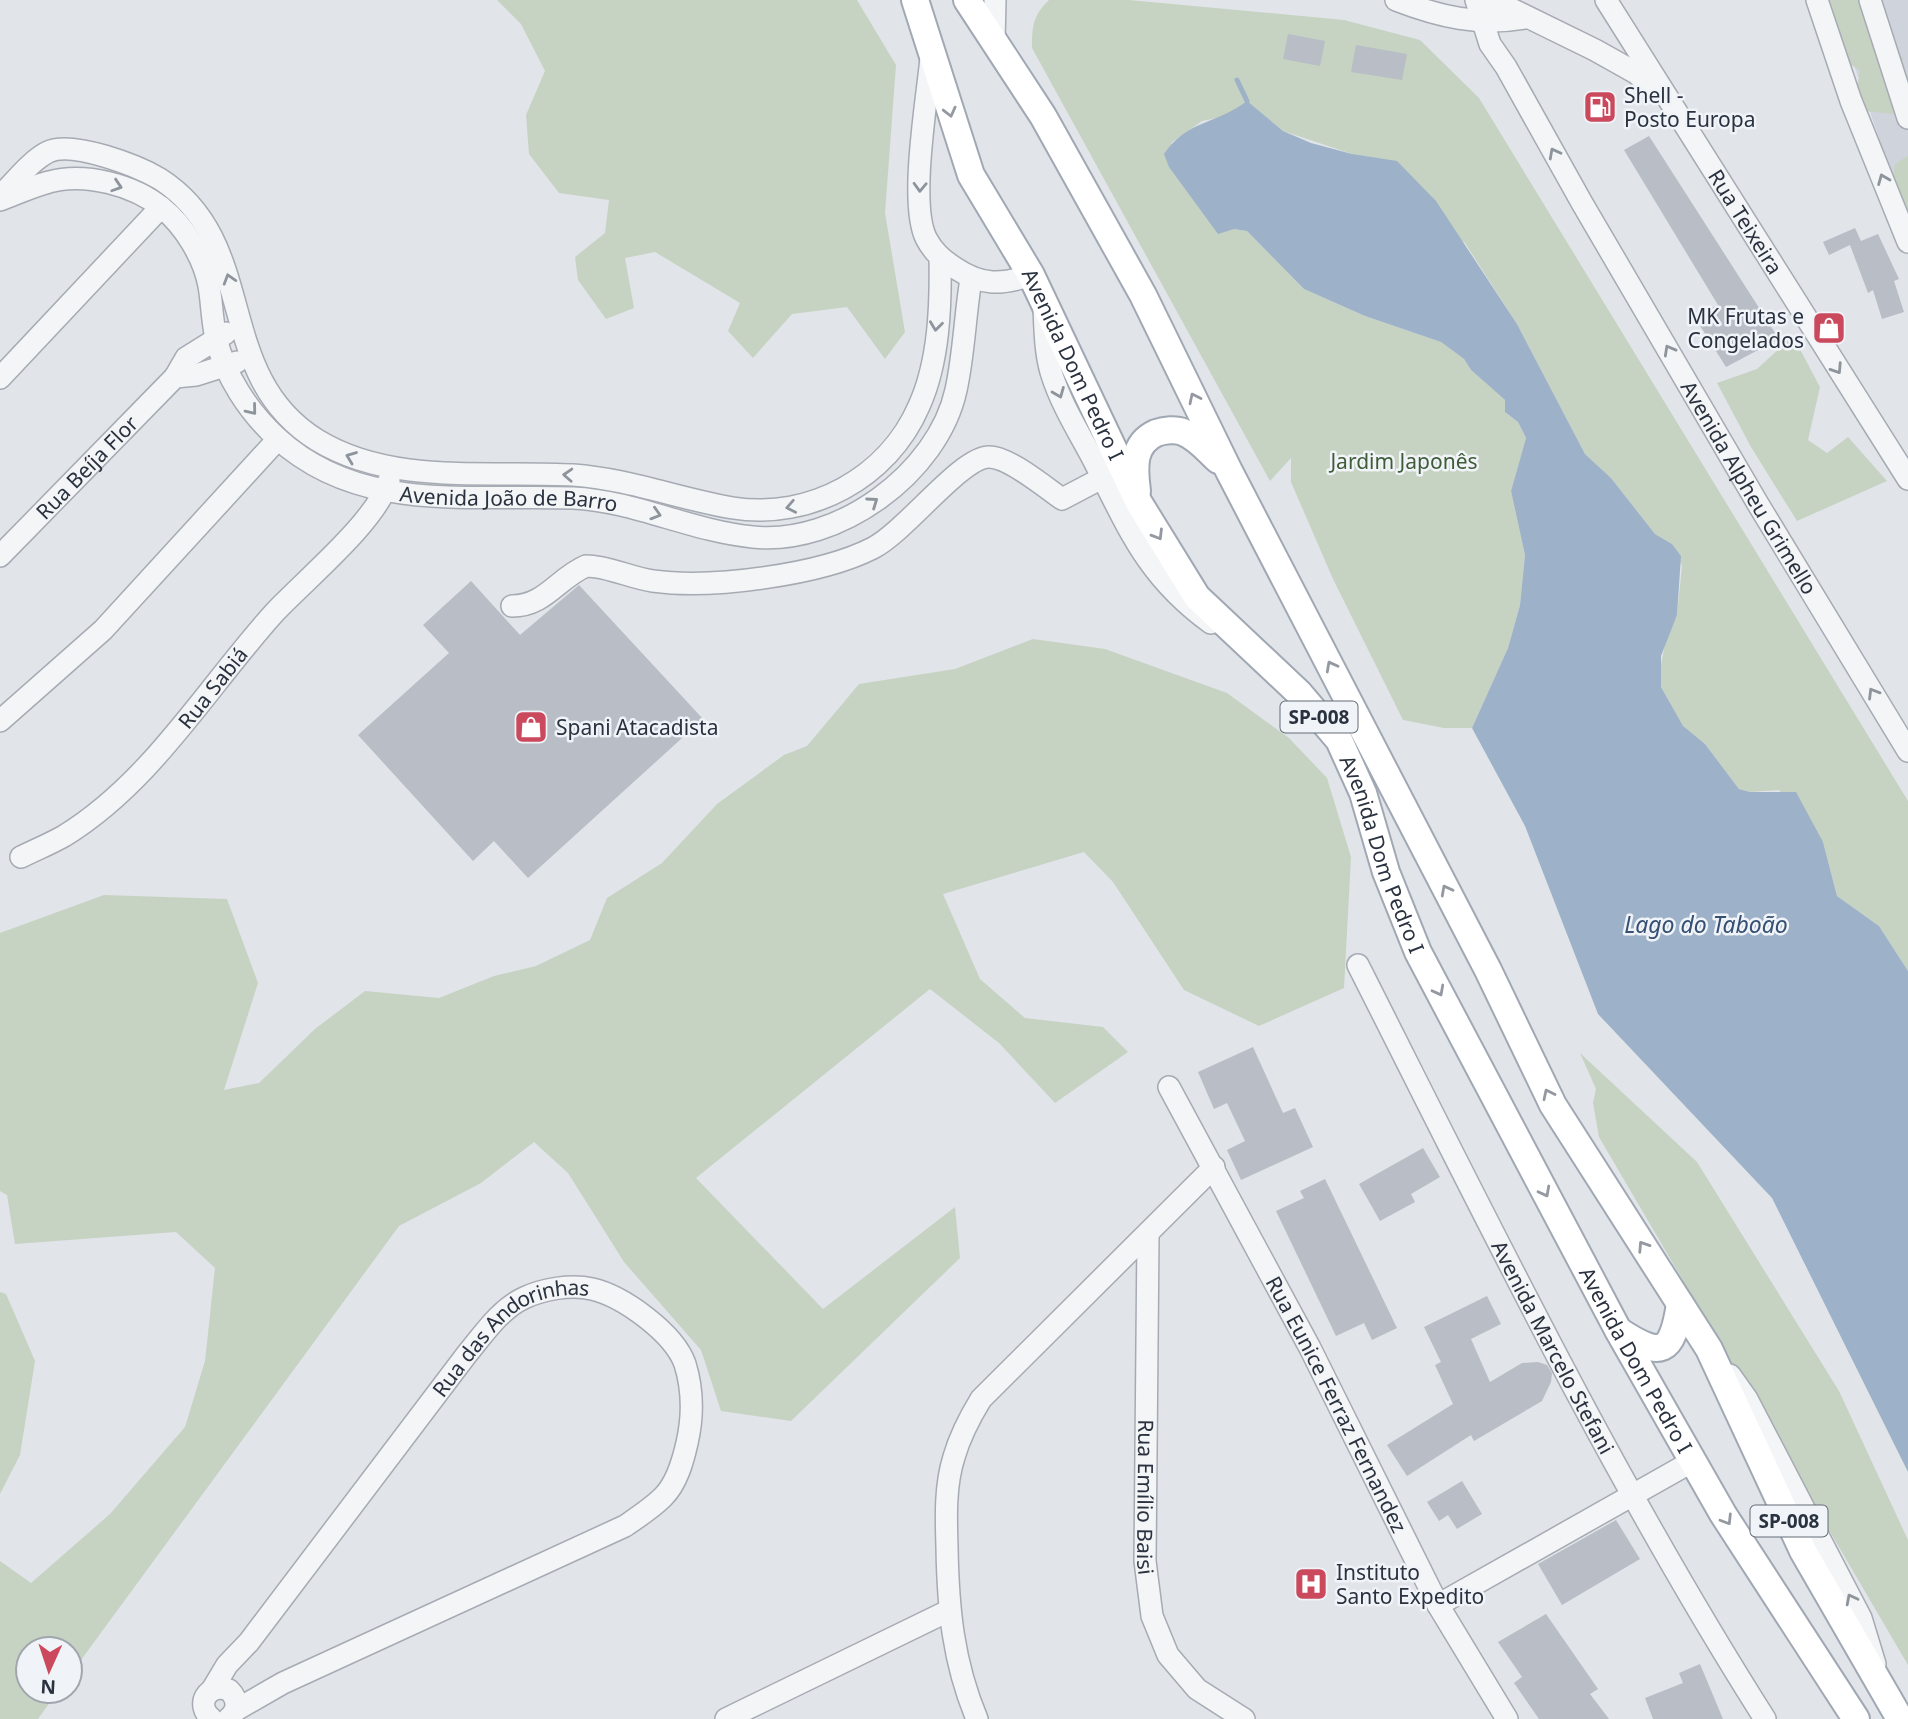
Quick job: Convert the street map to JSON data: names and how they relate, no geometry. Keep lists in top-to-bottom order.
{
  "streets": {
    "main road": ["Avenida Dom Pedro I", "SP-008"],
    "street": [
      "Rua Teixeira",
      "Rua Beíja Flor",
      "Avenida Alpheu Grimello",
      "Avenida João de Barro",
      "Rua Sabiá",
      "Rua das Andorinhas",
      "Avenida Marcelo Stefani",
      "Rua Eunice Ferraz Fernandez",
      "Rua Emílio Baisi"
    ]
  },
  "crossings": [
    ["Rua Beíja Flor", "Avenida João de Barro"],
    ["Avenida João de Barro", "Rua Sabiá"]
  ],
  "one_way": ["Avenida Alpheu Grimello"],
  "water": ["Lago do Taboão"],
  "parks": ["Jardim Japonês"],
  "places": {
    "fuel station": ["Shell - Posto Europa"],
    "shop": ["MK Frutas e Congelados", "Spani Atacadista"],
    "hospital": ["Instituto Santo Expedito"]
  },
  "north": "bottom"
}
